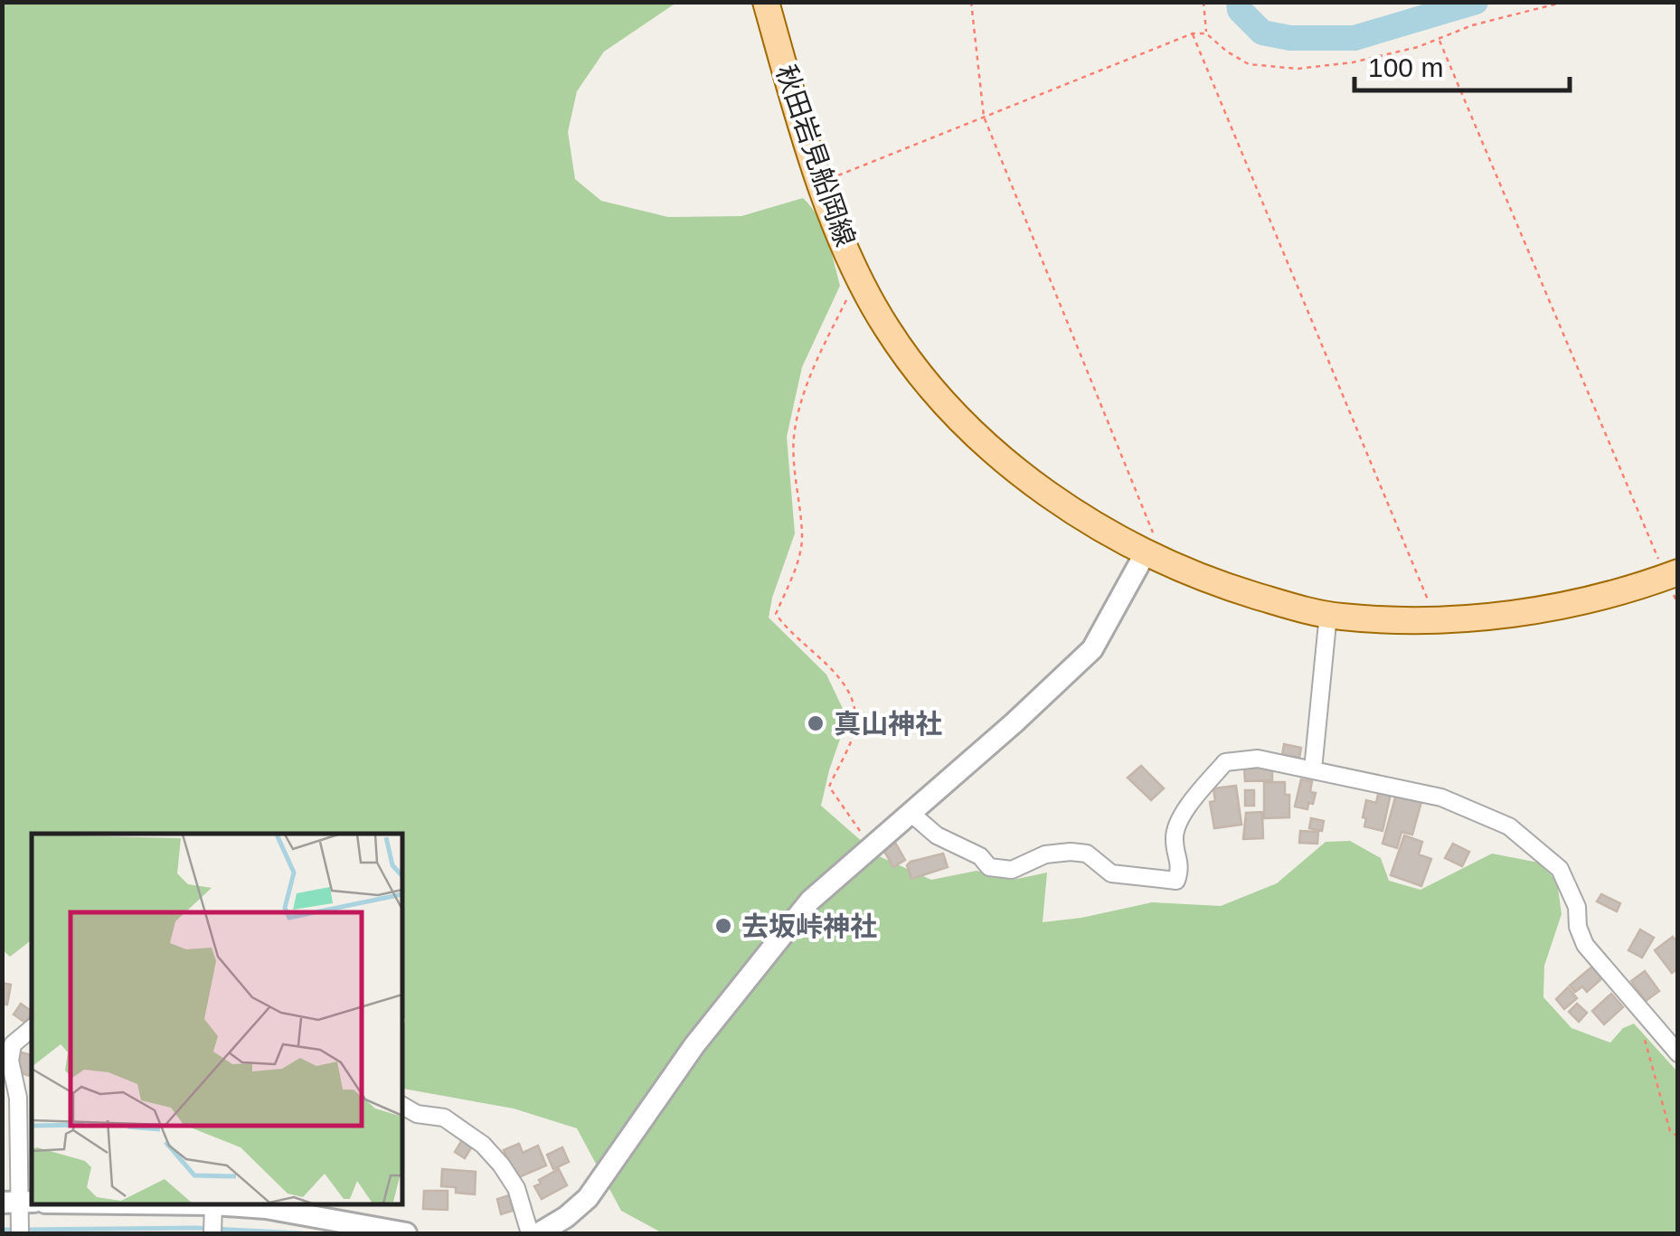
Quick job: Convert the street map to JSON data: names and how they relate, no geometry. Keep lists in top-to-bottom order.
{
  "streets": {
    "main road": ["秋田岩見船岡線"]
  },
  "places": ["真山神社", "去坂峠神社"],
  "scale_bar": "100 m"
}
